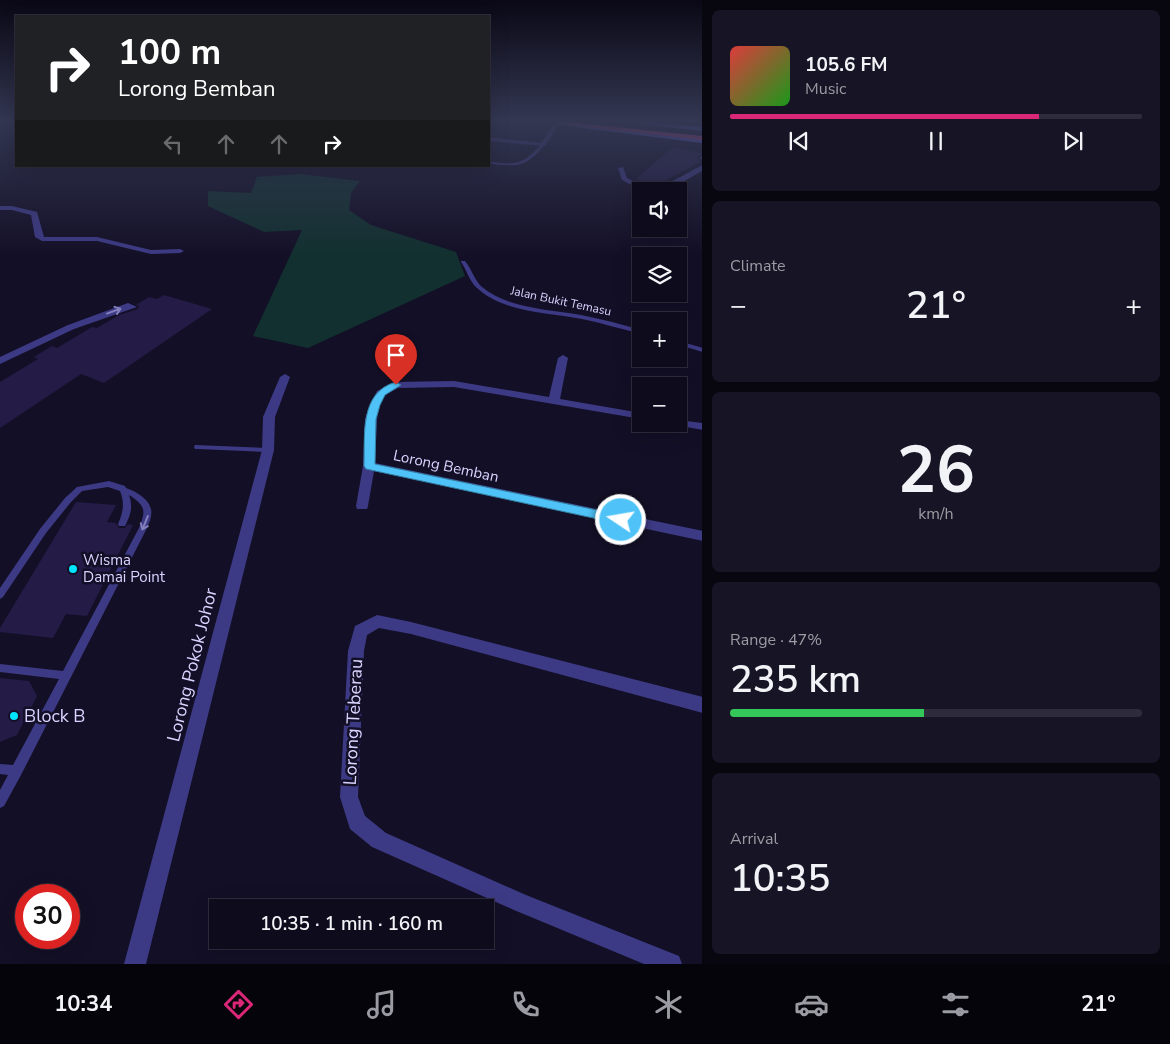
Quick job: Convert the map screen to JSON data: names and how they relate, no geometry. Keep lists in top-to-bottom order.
{
  "streets": {
    "street": ["Lorong Bemban", "Lorong Pokok Johor", "Lorong Teberau"],
    "lane": ["Jalan Bukit Temasu"]
  },
  "places": ["Wisma Damai Point", "Block B"],
  "page": {
    "turn": ["100 m", "Lorong Bemban"],
    "song": ["105.6 FM", "Music"],
    "map_buttons": ["+", "−"],
    "tile": [
      "Climate",
      ["26", "km/h"],
      ["Range · 47%", "235 km"],
      ["Arrival", "10:35"]
    ],
    "heat": ["−", "21°", "+"],
    "limit": "30",
    "trip": "10:35 · 1 min · 160 m",
    "tabs": ["10:34", "21°"]
  }
}
